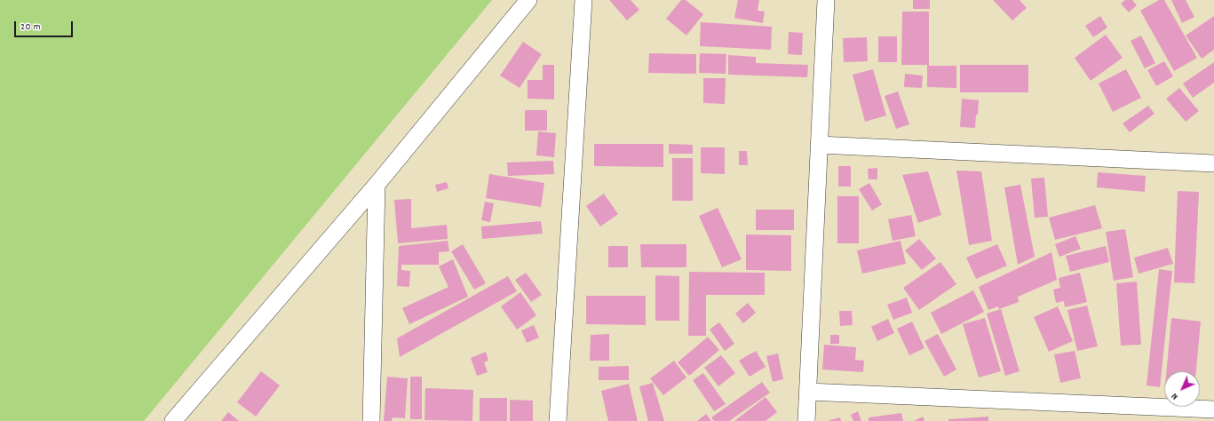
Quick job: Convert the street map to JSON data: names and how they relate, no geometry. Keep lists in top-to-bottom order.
{
  "scale_bar": "20 m",
  "north": "bottom left"
}
